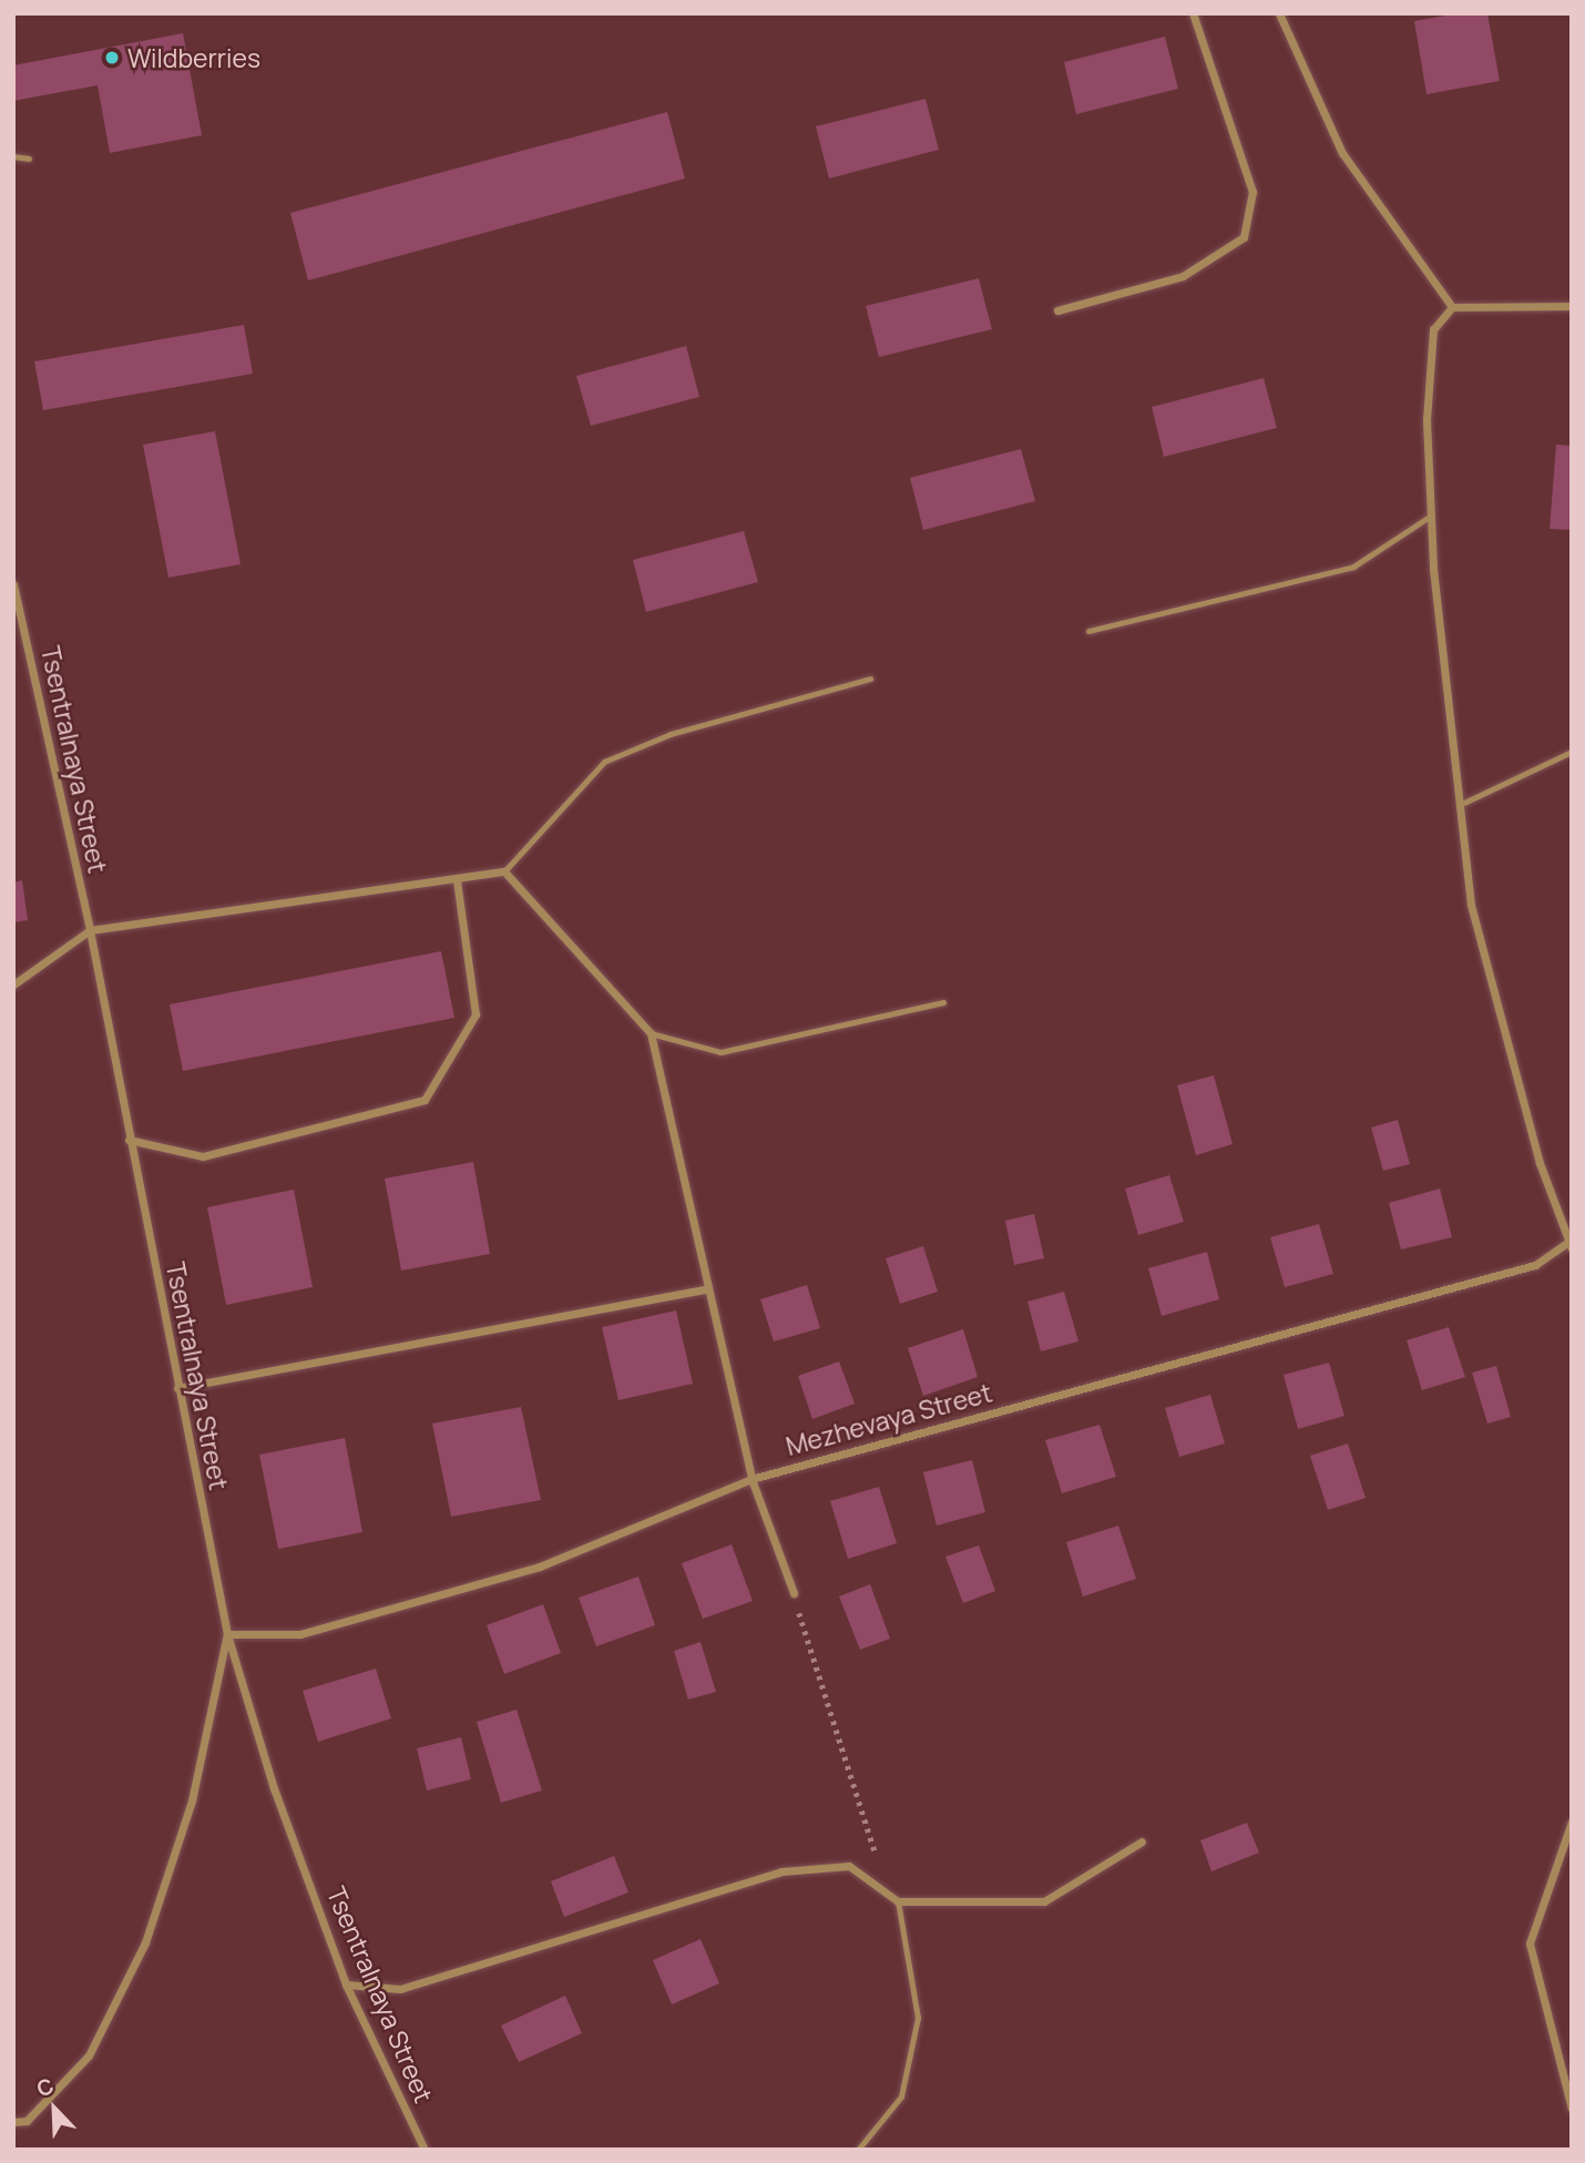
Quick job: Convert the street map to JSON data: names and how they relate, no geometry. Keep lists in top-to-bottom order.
{
  "streets": {
    "street": ["Tsentralnaya Street", "Mezhevaya Street"]
  },
  "crossings": [
    ["Tsentralnaya Street", "Mezhevaya Street"]
  ],
  "places": ["Wildberries"],
  "north": "top left"
}
